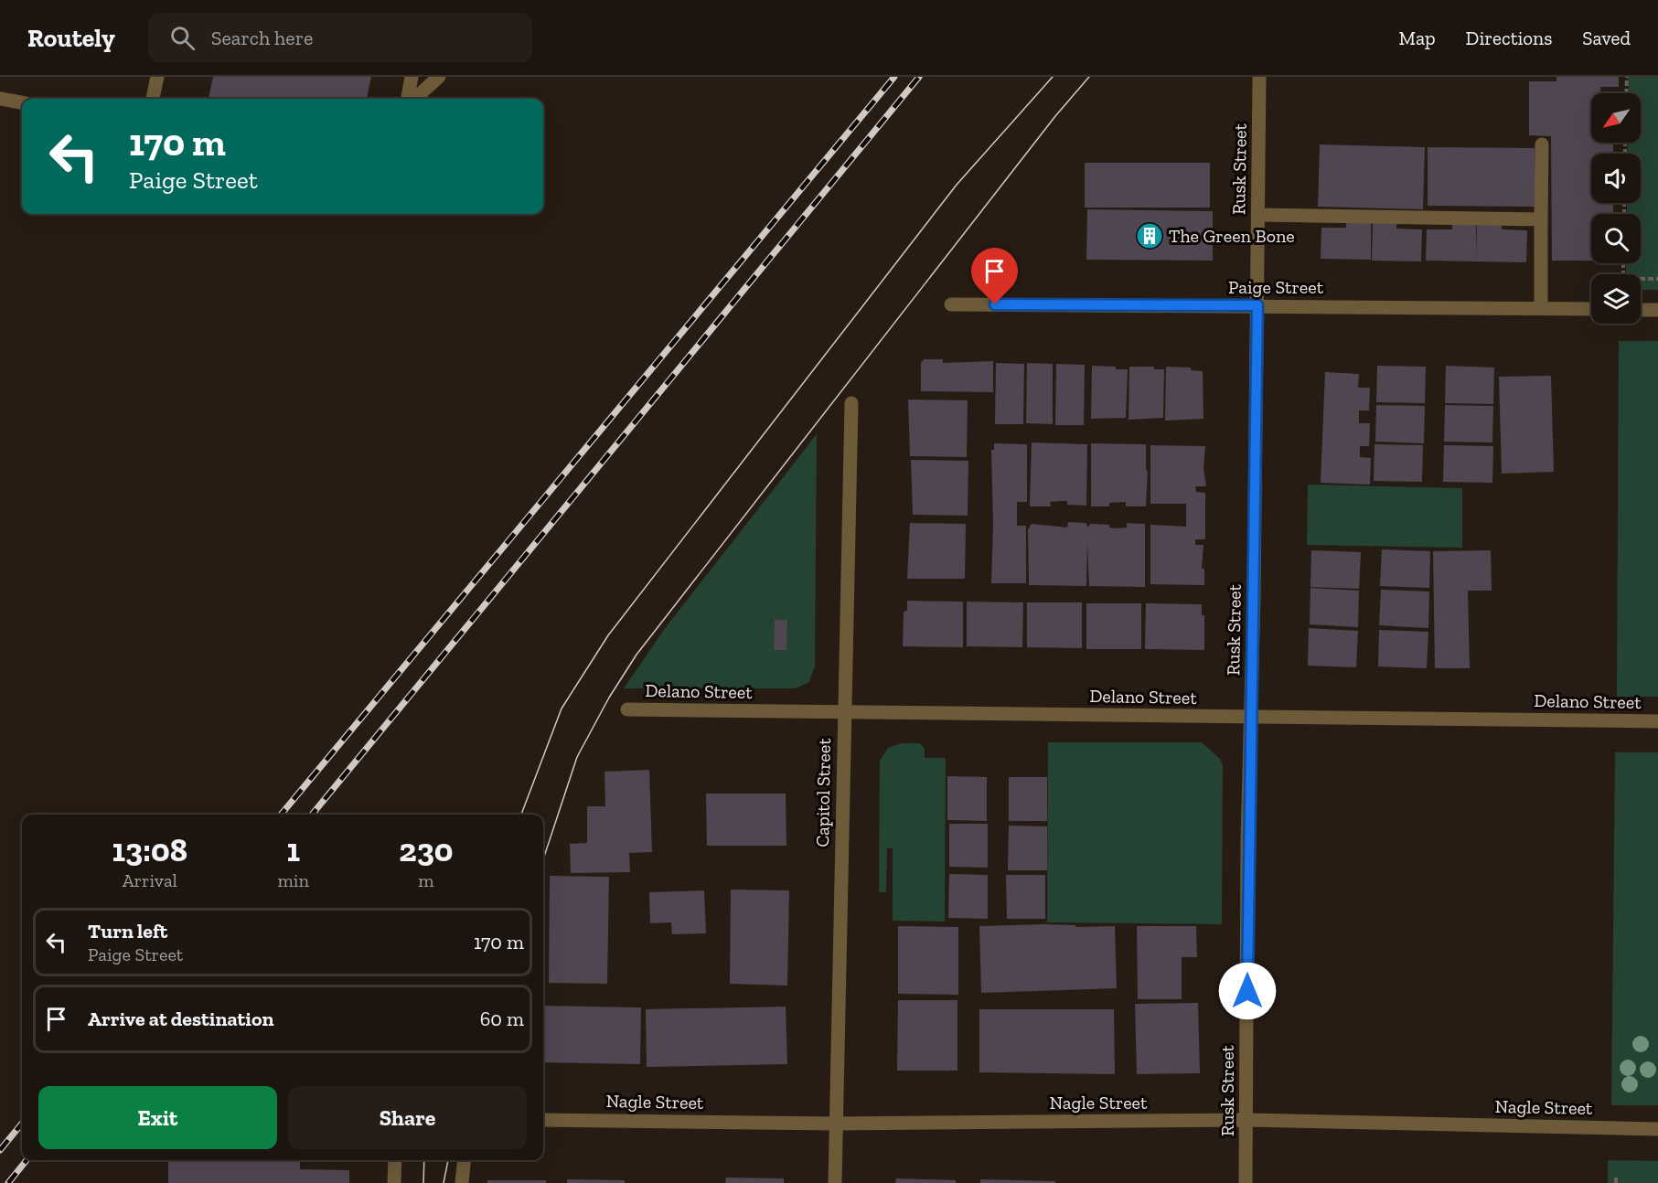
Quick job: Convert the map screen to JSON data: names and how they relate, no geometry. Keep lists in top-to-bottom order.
{
  "streets": {
    "street": [
      "Rusk Street",
      "Paige Street",
      "Delano Street",
      "Capitol Street",
      "Nagle Street"
    ]
  },
  "crossings": [
    ["Rusk Street", "Paige Street"],
    ["Rusk Street", "Delano Street"],
    ["Rusk Street", "Nagle Street"],
    ["Delano Street", "Capitol Street"],
    ["Capitol Street", "Nagle Street"]
  ],
  "places": {
    "building": ["The Green Bone"]
  },
  "north": "bottom left",
  "page": {
    "header": "Routely",
    "search": "Search here",
    "nav": ["Map", "Directions", "Saved"],
    "turn": ["170 m", "Paige Street"],
    "eta": [
      "13:08",
      "Arrival",
      "1",
      "min",
      "230",
      "m"
    ],
    "list": [
      {
        "name": "Turn left",
        "note": "Paige Street",
        "value": "170 m"
      },
      {
        "name": "Arrive at destination",
        "value": "60 m"
      }
    ],
    "buttons": ["Exit", "Share"]
  }
}
